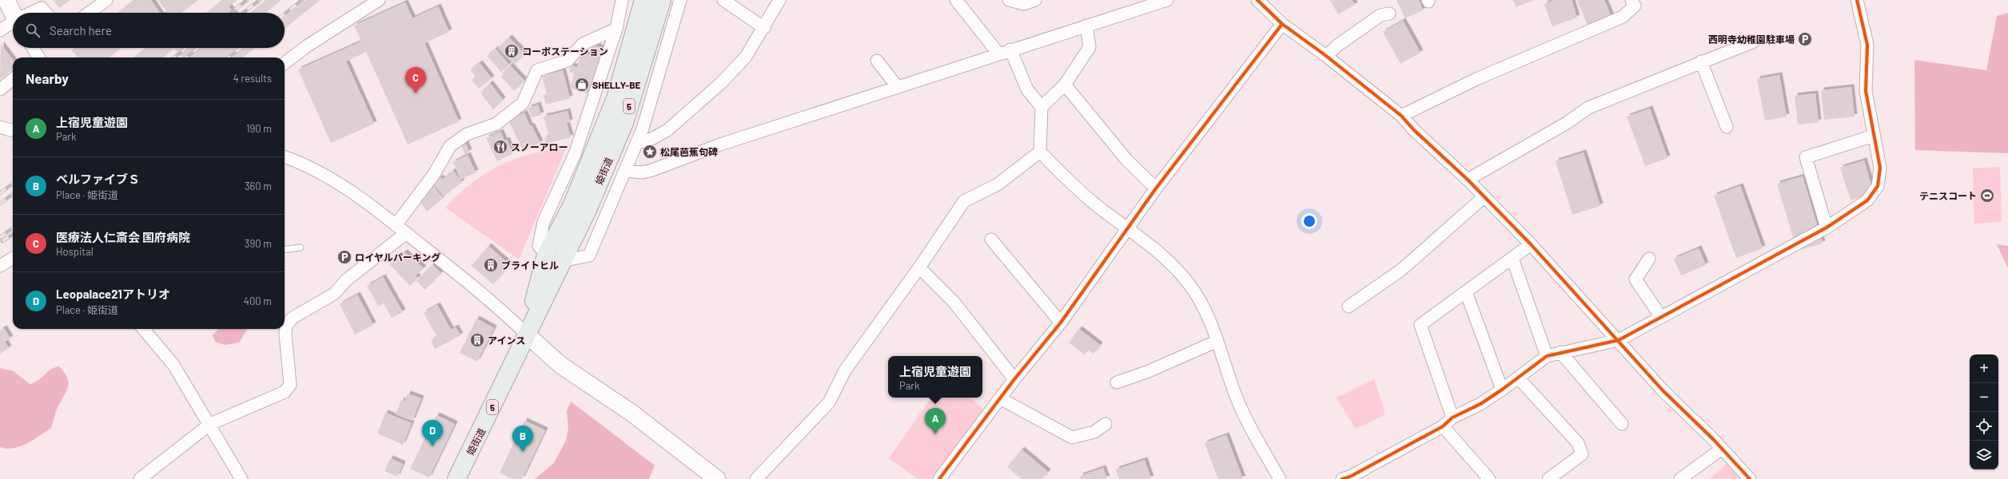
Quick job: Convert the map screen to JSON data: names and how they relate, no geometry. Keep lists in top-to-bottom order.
{
  "streets": {
    "main road": ["5", "姫街道"]
  },
  "places": {
    "parking": ["西明寺幼稚園駐車場", "ロイヤルパーキング"],
    "building": ["コーポステーション", "ブライトヒル", "アインス"],
    "shop": ["SHELLY-BE"],
    "restaurant": ["スノーアロー"],
    "place": ["松尾芭蕉句碑"],
    "sports": ["テニスコート"]
  },
  "page": {
    "search": "Search here",
    "heading": ["Nearby", "4 results"],
    "pins": [
      "C",
      "A",
      "D",
      "B"
    ],
    "list": [
      {
        "mark": "A",
        "name": "上宿児童遊園",
        "note": "Park",
        "value": "190 m"
      },
      {
        "mark": "B",
        "name": "ベルファイブＳ",
        "note": "Place · 姫街道",
        "value": "360 m"
      },
      {
        "mark": "C",
        "name": "医療法人仁斎会 国府病院",
        "note": "Hospital",
        "value": "390 m"
      },
      {
        "mark": "D",
        "name": "Leopalace21アトリオ",
        "note": "Place · 姫街道",
        "value": "400 m"
      }
    ],
    "map_buttons": ["+", "−"],
    "popup": ["上宿児童遊園", "Park"]
  }
}
